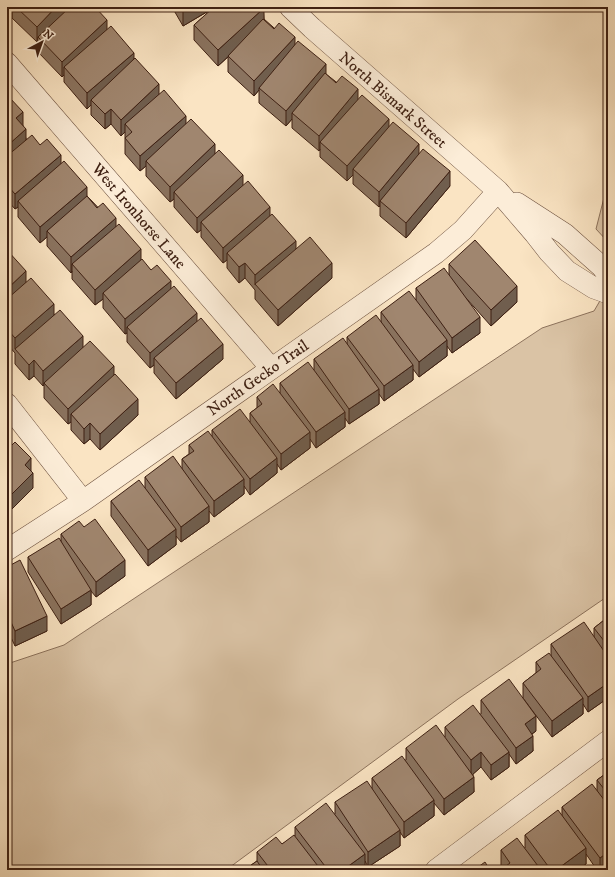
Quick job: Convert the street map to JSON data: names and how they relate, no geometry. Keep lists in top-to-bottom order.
{
  "streets": {
    "street": ["North Bismark Street", "West Ironhorse Lane", "North Gecko Trail"]
  },
  "crossings": [
    ["North Bismark Street", "North Gecko Trail"],
    ["West Ironhorse Lane", "North Gecko Trail"]
  ],
  "north": "top right"
}
